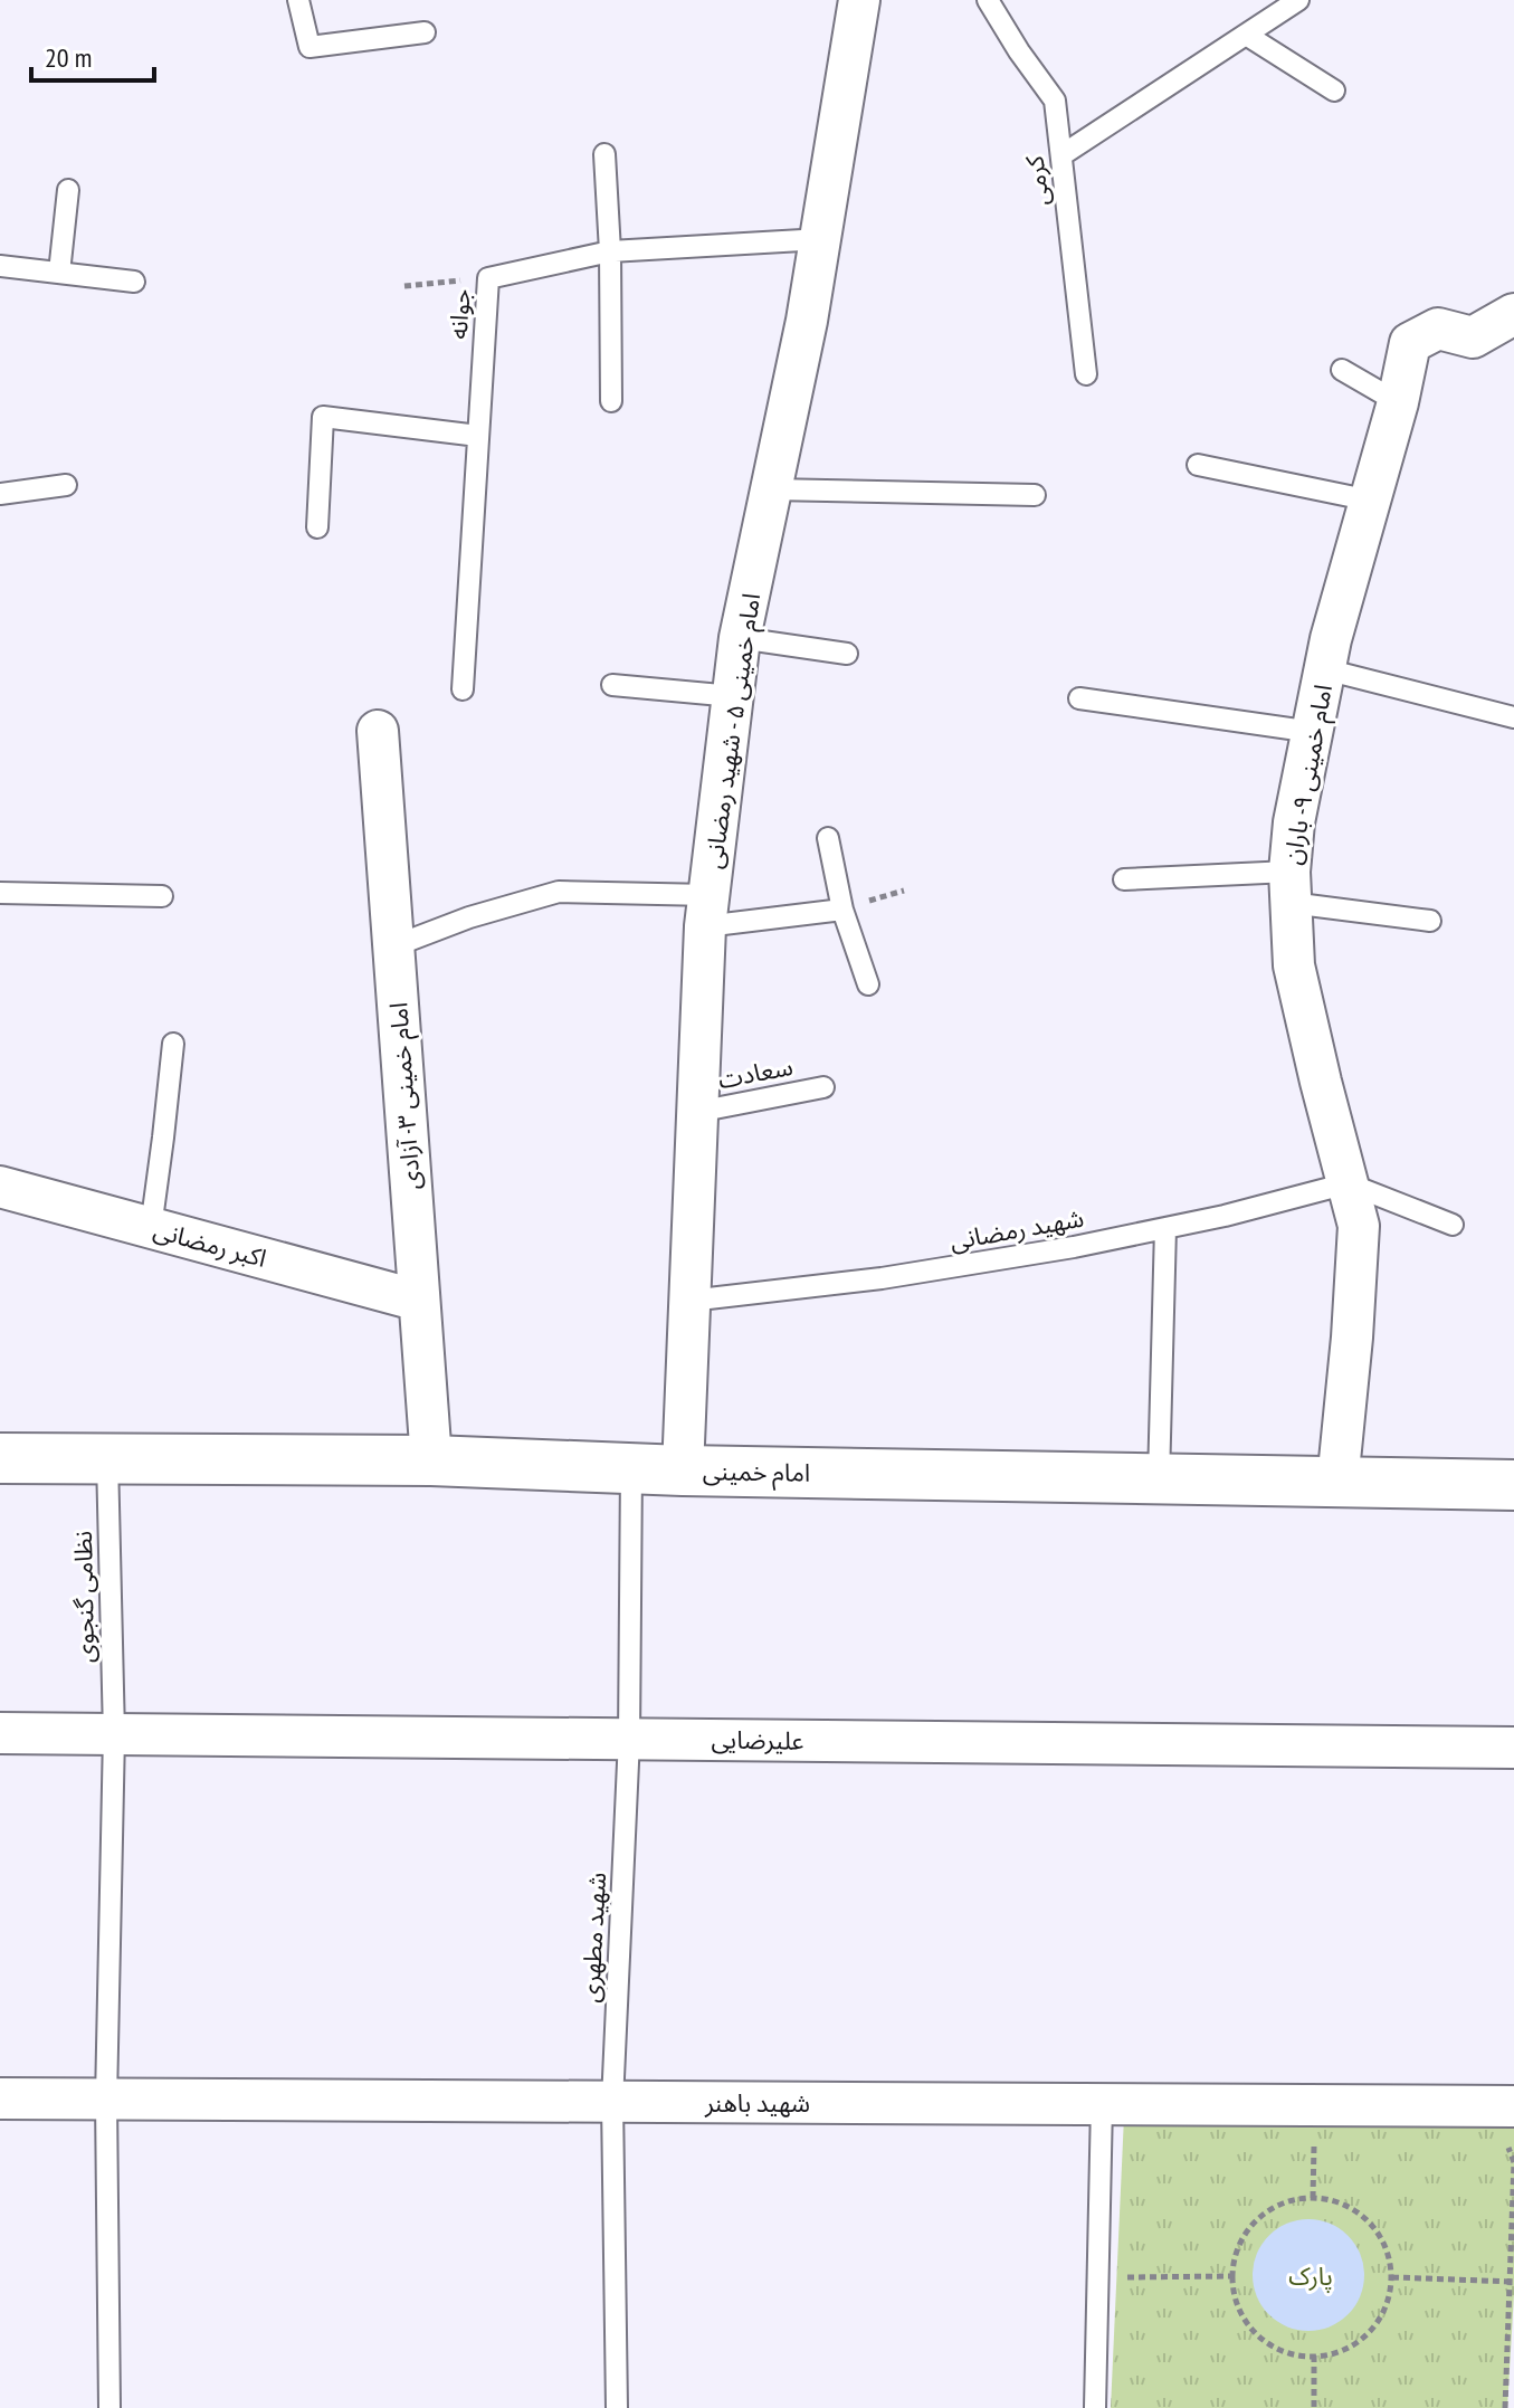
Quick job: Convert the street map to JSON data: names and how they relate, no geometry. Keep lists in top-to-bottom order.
{
  "streets": {
    "main road": ["امام خمینی"],
    "street": [
      "امام خمینی ۵ - شهید رمضانی",
      "امام خمینی ۹- باران",
      "امام خمینی ۳- آزادی",
      "اکبر رمضانی",
      "علیرضایی",
      "شهید باهنر"
    ],
    "lane": [
      "کرمی",
      "جوانه",
      "سعادت",
      "شهید رمضانی",
      "نظامی گنجوی",
      "شهید مطهری"
    ]
  },
  "crossings": [
    ["جوانه", "امام خمینی ۵ - شهید رمضانی"],
    ["امام خمینی ۵ - شهید رمضانی", "سعادت"],
    ["امام خمینی ۵ - شهید رمضانی", "شهید رمضانی"],
    ["امام خمینی ۵ - شهید رمضانی", "امام خمینی"],
    ["امام خمینی ۹- باران", "شهید رمضانی"],
    ["امام خمینی ۹- باران", "امام خمینی"],
    ["امام خمینی ۳- آزادی", "اکبر رمضانی"],
    ["امام خمینی ۳- آزادی", "امام خمینی"],
    ["امام خمینی", "نظامی گنجوی"],
    ["امام خمینی", "شهید مطهری"],
    ["نظامی گنجوی", "علیرضایی"],
    ["نظامی گنجوی", "شهید باهنر"],
    ["علیرضایی", "شهید مطهری"],
    ["شهید مطهری", "شهید باهنر"]
  ],
  "parks": ["پارک"],
  "scale_bar": "20 m"
}
